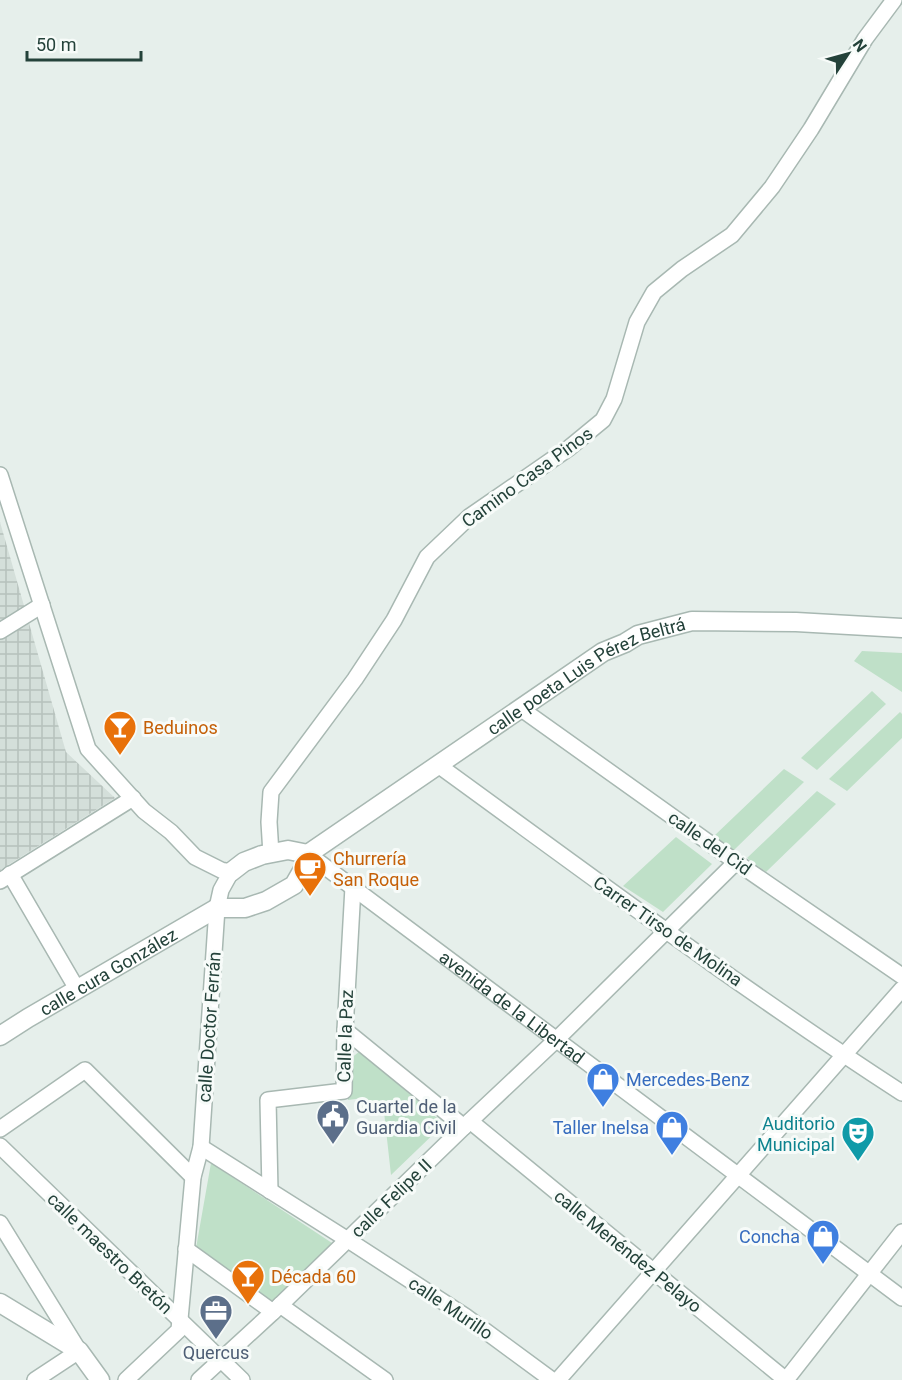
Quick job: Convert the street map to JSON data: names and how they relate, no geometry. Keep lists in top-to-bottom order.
{
  "streets": {
    "street": [
      "Camino Casa Pinos",
      "calle poeta Luis Pérez Beltrá",
      "calle del Cid",
      "Carrer Tirso de Molina",
      "calle cura González",
      "avenida de la Libertad",
      "calle Doctor Ferrán",
      "Calle la Paz",
      "calle Felipe II",
      "calle Menéndez Pelayo",
      "calle maestro Bretón",
      "calle Murillo"
    ]
  },
  "crossings": [
    ["calle poeta Luis Pérez Beltrá", "calle del Cid"],
    ["calle poeta Luis Pérez Beltrá", "Carrer Tirso de Molina"],
    ["calle poeta Luis Pérez Beltrá", "avenida de la Libertad"],
    ["calle del Cid", "calle Felipe II"],
    ["Carrer Tirso de Molina", "calle Felipe II"],
    ["calle cura González", "calle Doctor Ferrán"],
    ["avenida de la Libertad", "Calle la Paz"],
    ["avenida de la Libertad", "calle Felipe II"],
    ["calle Doctor Ferrán", "calle maestro Bretón"],
    ["calle Doctor Ferrán", "calle Murillo"],
    ["Calle la Paz", "calle Menéndez Pelayo"],
    ["Calle la Paz", "calle Murillo"],
    ["calle Felipe II", "calle Menéndez Pelayo"],
    ["calle Felipe II", "calle maestro Bretón"],
    ["calle Felipe II", "calle Murillo"]
  ],
  "places": {
    "bar": ["Beduinos", "Década 60"],
    "cafe": ["Churrería San Roque"],
    "shop": ["Mercedes-Benz", "Taller Inelsa", "Concha"],
    "public building": ["Cuartel de la Guardia Civil"],
    "theatre": ["Auditorio Municipal"],
    "office": ["Quercus"]
  },
  "scale_bar": "50 m",
  "north": "top right"
}
